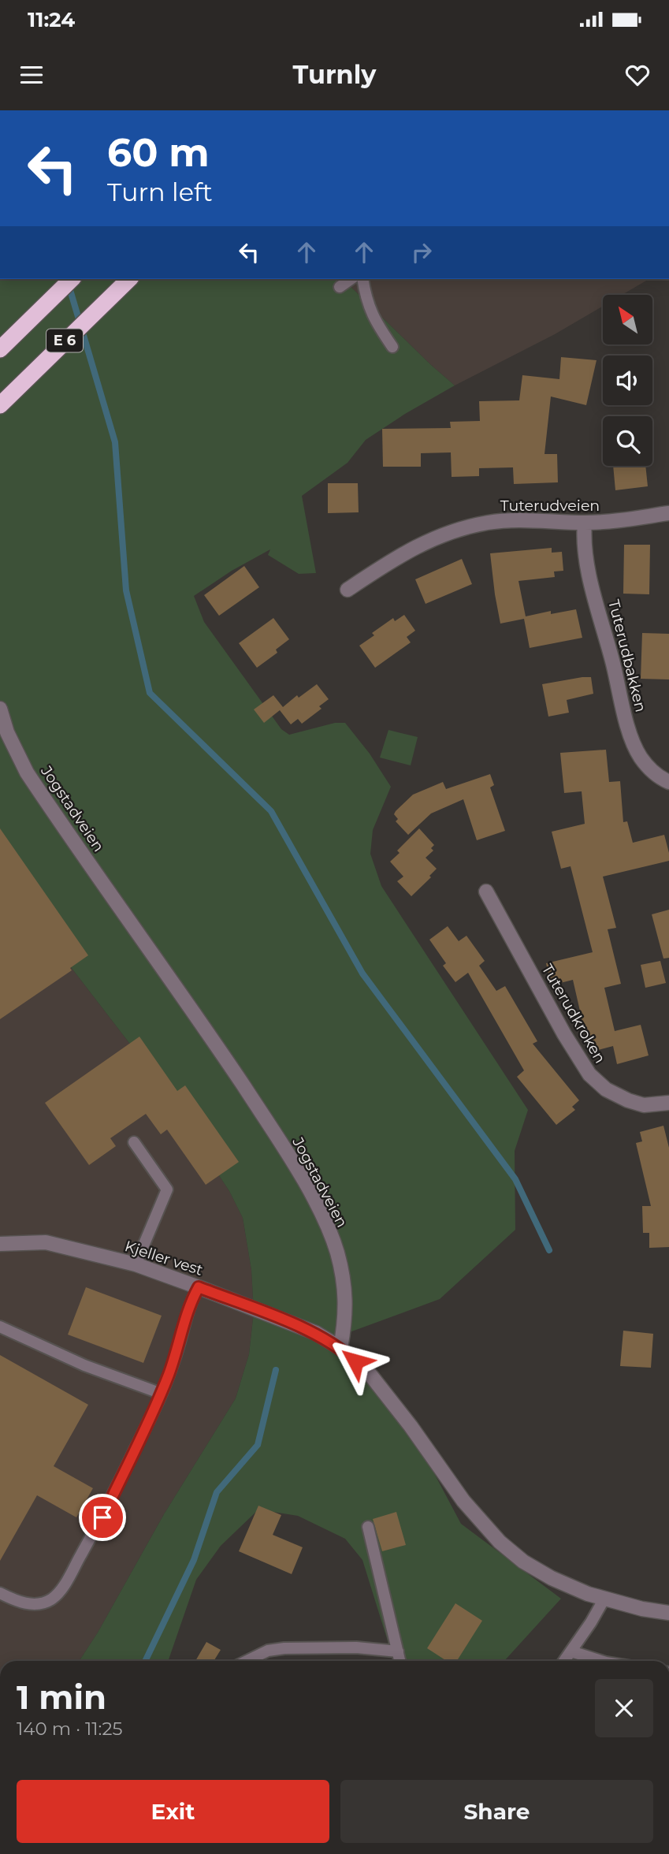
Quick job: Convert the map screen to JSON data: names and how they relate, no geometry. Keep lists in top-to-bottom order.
{
  "streets": {
    "highway": ["E 6"],
    "street": [
      "Tuterudveien",
      "Tuterudbakken",
      "Jogstadveien",
      "Tuterudkroken",
      "Kjeller vest"
    ]
  },
  "crossings": [
    ["Tuterudveien", "Tuterudbakken"],
    ["Jogstadveien", "Kjeller vest"]
  ],
  "north": "top left",
  "page": {
    "status": "11:24",
    "header": "Turnly",
    "turn": ["60 m", "Turn left"],
    "heading": ["1 min", "140 m · 11:25"],
    "buttons": ["Exit", "Share"]
  }
}
